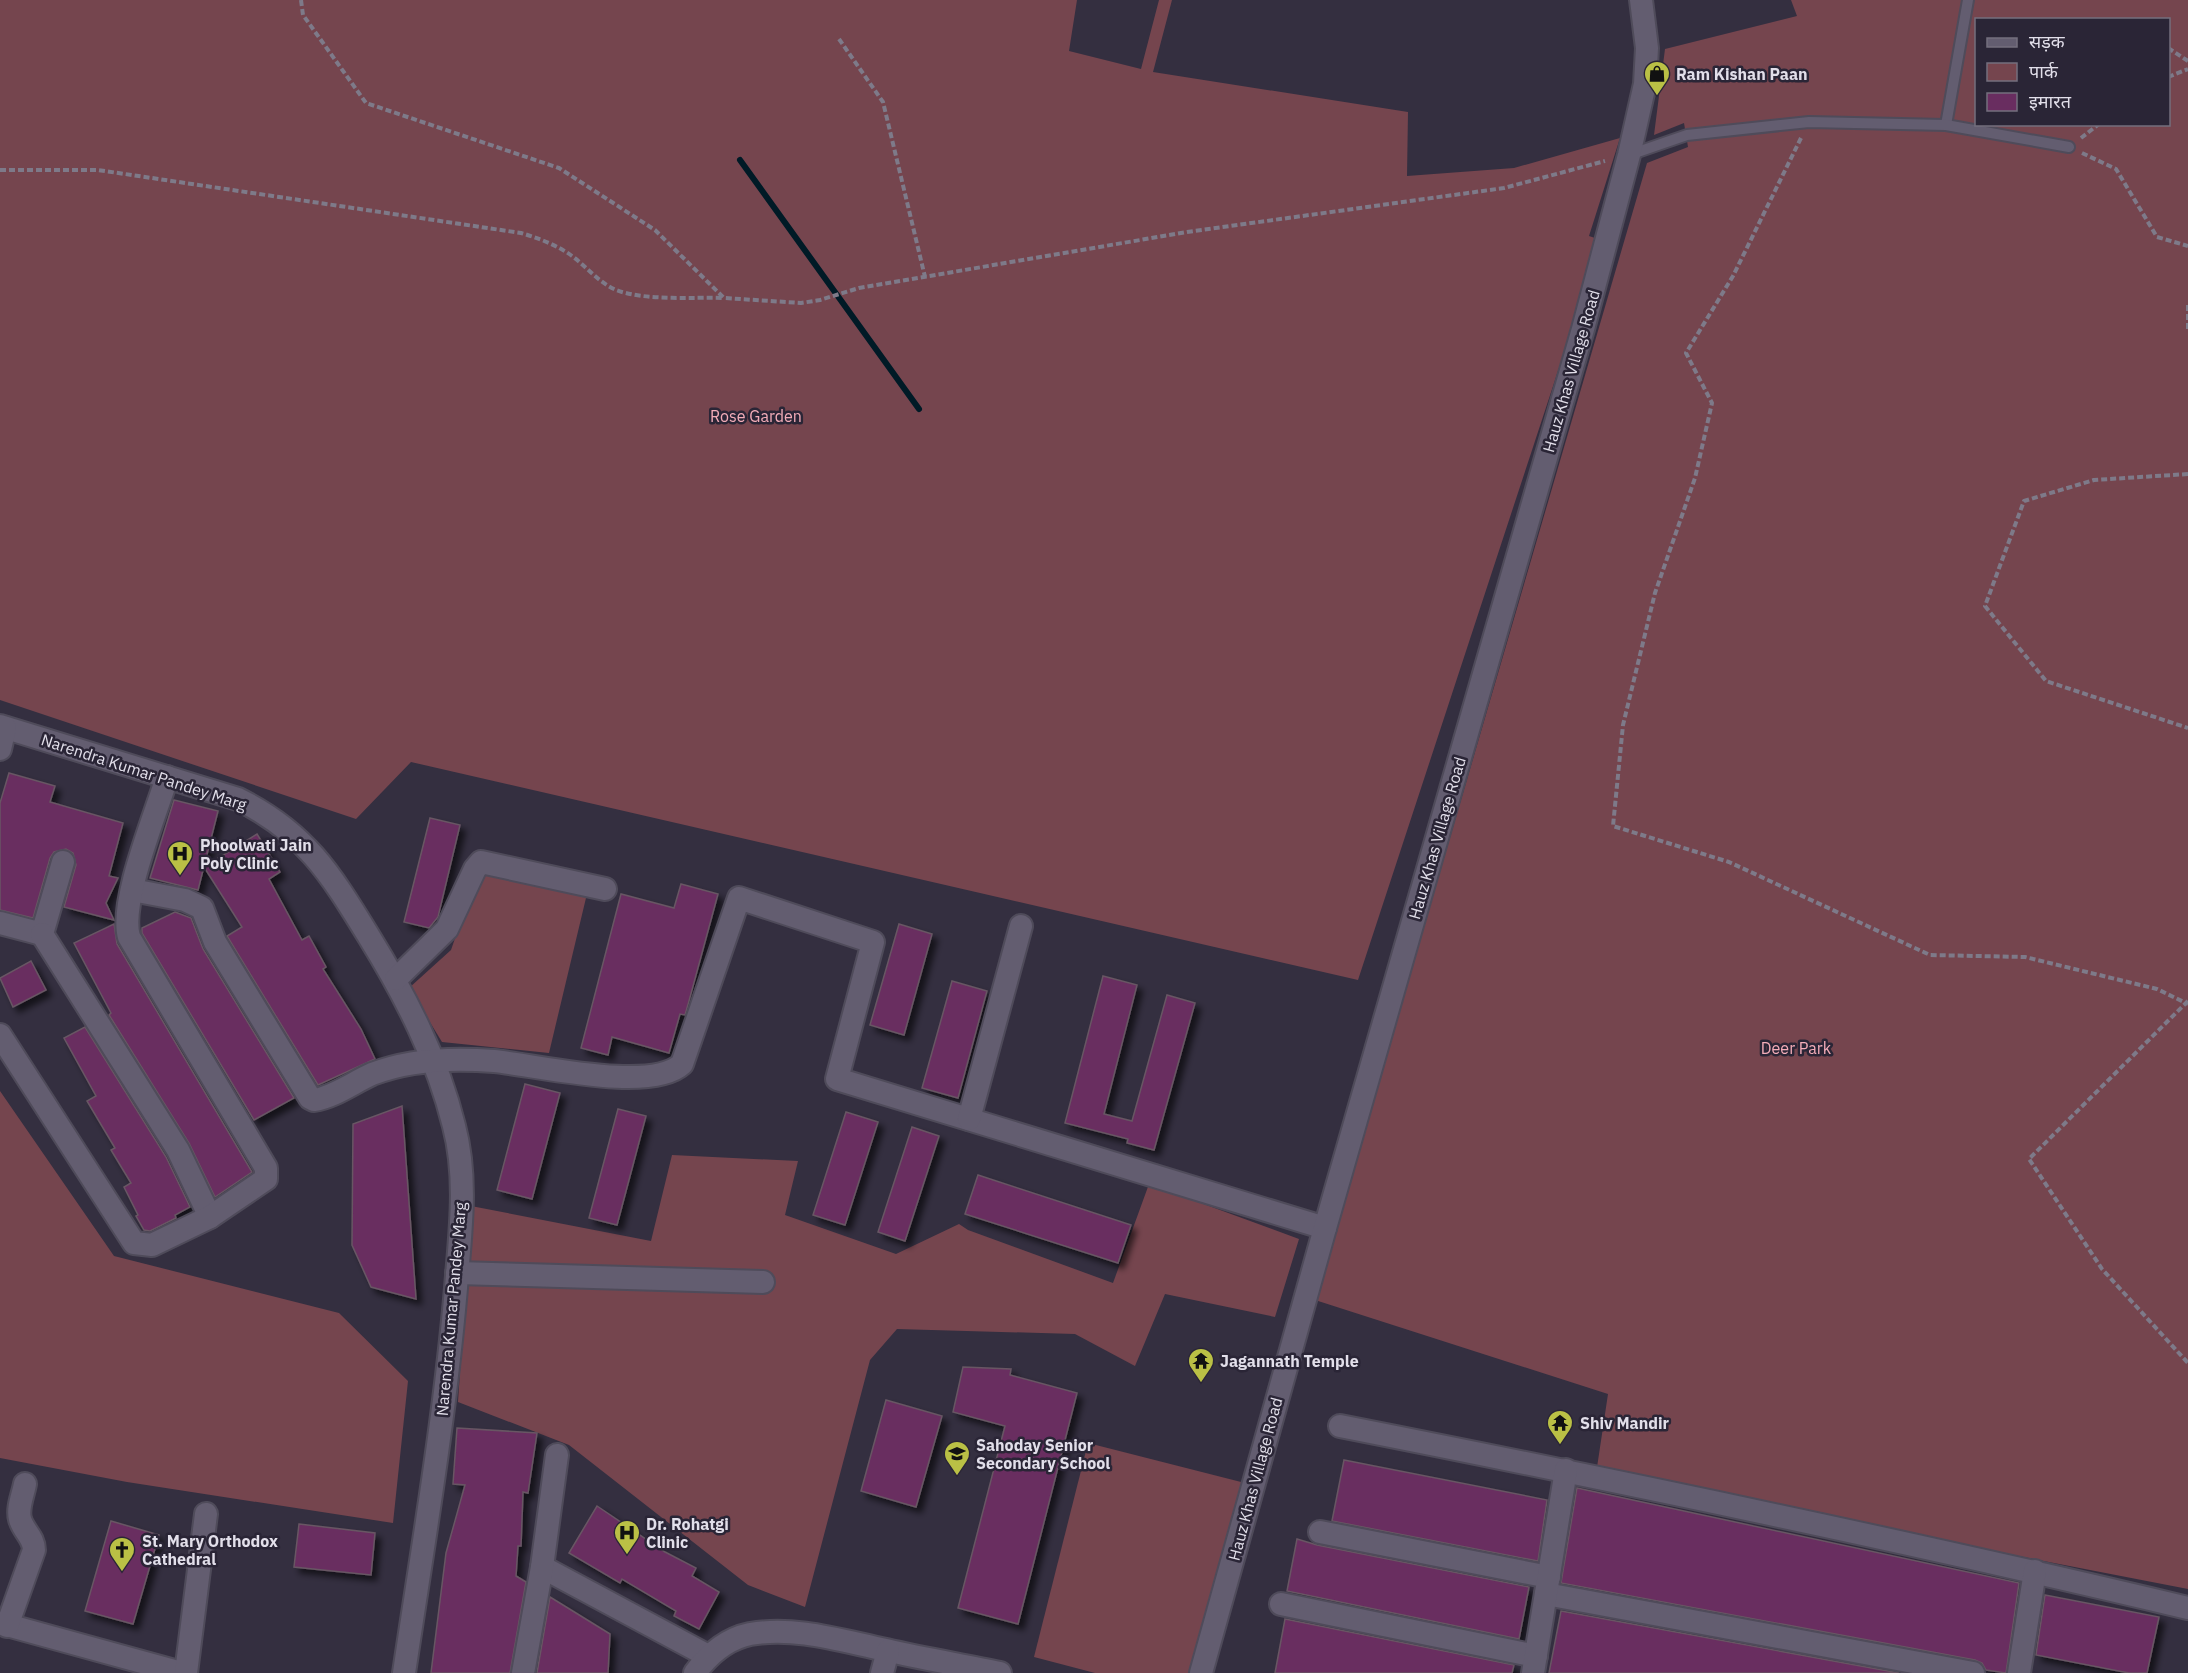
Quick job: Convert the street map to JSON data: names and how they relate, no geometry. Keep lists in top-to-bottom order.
{
  "streets": {
    "street": ["Hauz Khas Village Road", "Narendra Kumar Pandey Marg"]
  },
  "parks": ["Rose Garden", "Deer Park"],
  "places": {
    "shop": ["Ram Kishan Paan"],
    "hospital": ["Phoolwati Jain Poly Clinic", "Dr. Rohatgi Clinic"],
    "temple": ["Jagannath Temple", "Shiv Mandir"],
    "school or university": ["Sahoday Senior Secondary School"],
    "church": ["St. Mary Orthodox Cathedral"]
  },
  "legend": ["सड़क", "पार्क", "इमारत"]
}
